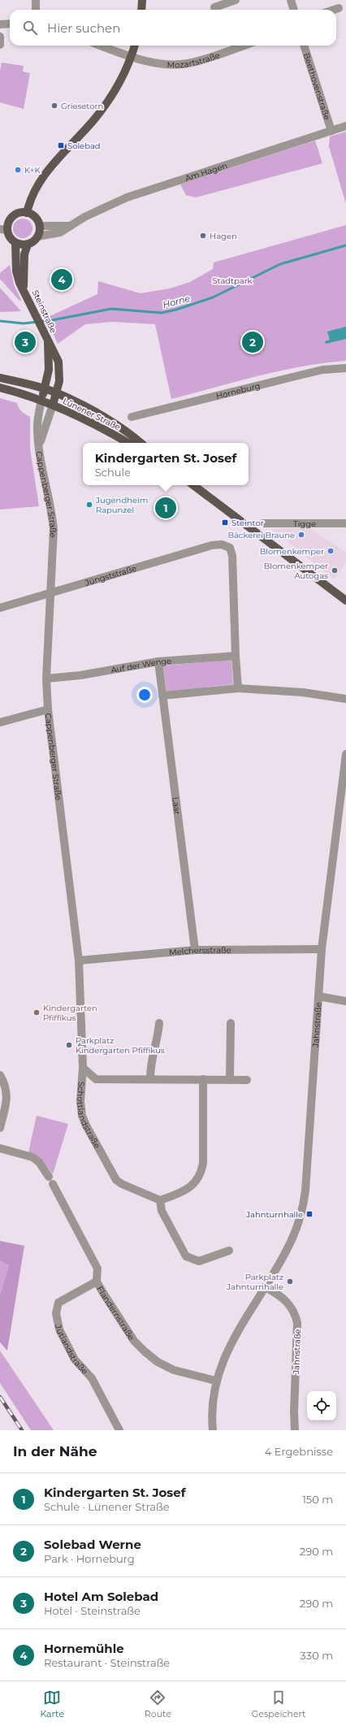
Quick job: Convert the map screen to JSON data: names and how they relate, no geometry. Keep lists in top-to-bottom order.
{
  "streets": {
    "main road": ["Steinstraße", "Lünener Straße"],
    "street": [
      "Mozartstraße",
      "Beethovenstraße",
      "Am Hagen",
      "Horneburg",
      "Cappenberger Straße",
      "Tigge",
      "Jüngststraße",
      "Auf der Wenge",
      "Laar",
      "Melchersstraße",
      "Jahnstraße",
      "Schottlandstraße",
      "Flandernstraße",
      "Jütlandstraße"
    ]
  },
  "crossings": [
    ["Beethovenstraße", "Am Hagen"],
    ["Am Hagen", "Steinstraße"],
    ["Steinstraße", "Lünener Straße"],
    ["Steinstraße", "Cappenberger Straße"],
    ["Lünener Straße", "Cappenberger Straße"],
    ["Cappenberger Straße", "Jüngststraße"],
    ["Cappenberger Straße", "Auf der Wenge"],
    ["Cappenberger Straße", "Melchersstraße"],
    ["Cappenberger Straße", "Schottlandstraße"],
    ["Jüngststraße", "Auf der Wenge"],
    ["Auf der Wenge", "Laar"],
    ["Laar", "Melchersstraße"],
    ["Melchersstraße", "Jahnstraße"],
    ["Jahnstraße", "Flandernstraße"],
    ["Flandernstraße", "Jütlandstraße"]
  ],
  "water": ["Horne"],
  "parks": ["Stadtpark"],
  "places": {
    "other": [
      "Griesetorn",
      "K+K",
      "Hagen",
      "Jugendheim Rapunzel",
      "Bäckerei Braune",
      "Blomenkemper",
      "Blomenkemper Autogas",
      "Kindergarten Pfiffikus",
      "Parkplatz Kindergarten Pfiffikus",
      "Parkplatz Jahnturnhalle"
    ],
    "transit": ["Solebad", "Steintor", "Jahnturnhalle"]
  },
  "page": {
    "search": "Hier suchen",
    "pins": [
      "4",
      "2",
      "3",
      "1"
    ],
    "popup": ["Kindergarten St. Josef", "Schule"],
    "heading": ["In der Nähe", "4 Ergebnisse"],
    "list": [
      {
        "mark": "1",
        "name": "Kindergarten St. Josef",
        "note": "Schule · Lünener Straße",
        "value": "150 m"
      },
      {
        "mark": "2",
        "name": "Solebad Werne",
        "note": "Park · Horneburg",
        "value": "290 m"
      },
      {
        "mark": "3",
        "name": "Hotel Am Solebad",
        "note": "Hotel · Steinstraße",
        "value": "290 m"
      },
      {
        "mark": "4",
        "name": "Hornemühle",
        "note": "Restaurant · Steinstraße",
        "value": "330 m"
      }
    ],
    "nav": ["Karte", "Route", "Gespeichert"]
  }
}
